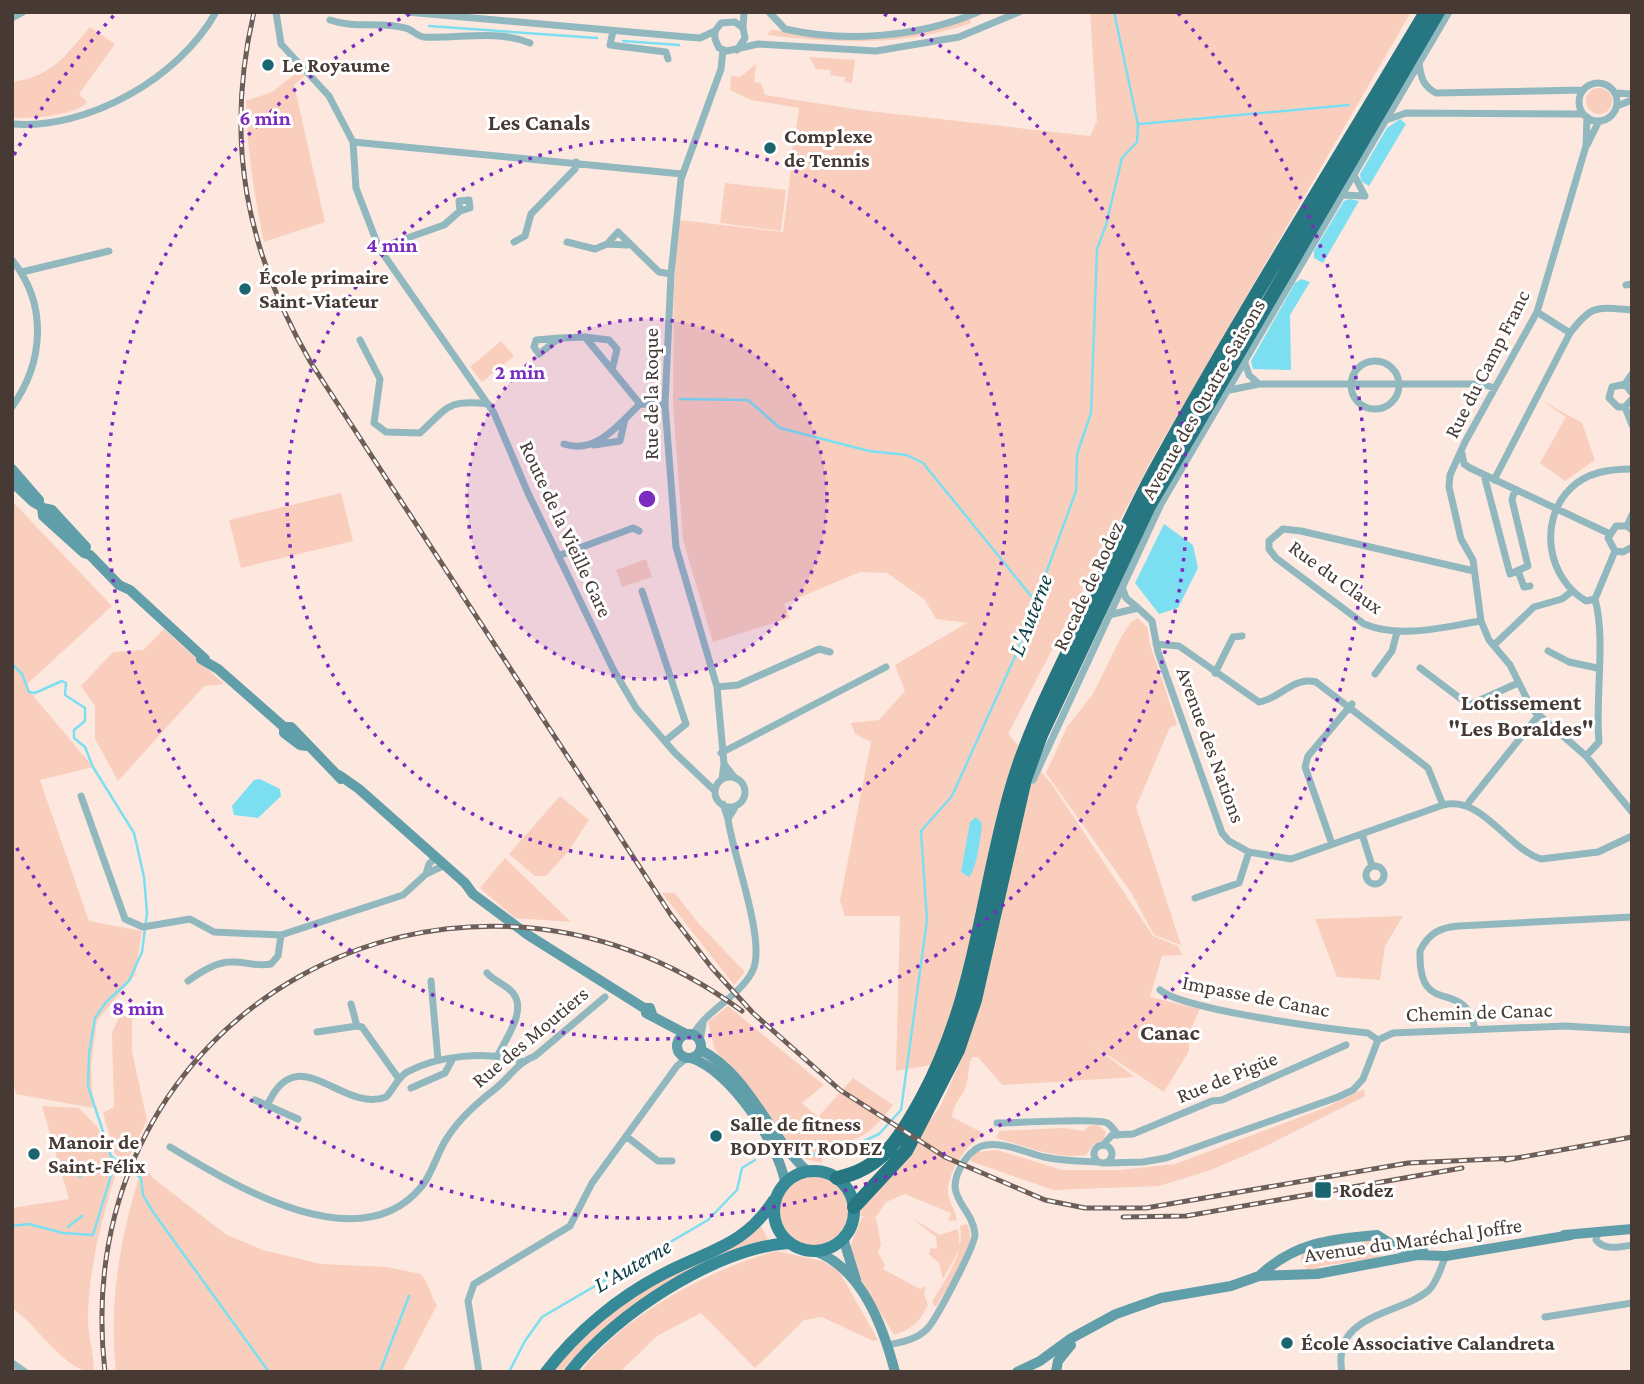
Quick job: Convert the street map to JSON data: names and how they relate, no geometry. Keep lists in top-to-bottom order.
{
  "streets": {
    "highway": ["Rocade de Rodez"],
    "main road": ["Avenue du Maréchal Joffre"],
    "street": [
      "Rue du Camp Franc",
      "Rue de la Roque",
      "Avenue des Quatre-Saisons",
      "Route de la Vieille Gare",
      "Rue du Claux",
      "Avenue des Nations",
      "Impasse de Canac",
      "Chemin de Canac",
      "Rue des Moutiers",
      "Rue de Pigüe"
    ]
  },
  "crossings": [
    ["Rue de la Roque", "Route de la Vieille Gare"],
    ["Avenue des Quatre-Saisons", "Avenue des Nations"],
    ["Impasse de Canac", "Rue de Pigüe"]
  ],
  "districts": ["Les Canals", "Lotissement \"Les Boraldes\"", "Canac"],
  "water": ["L'Auterne"],
  "places": {
    "other": [
      "Le Royaume",
      "Complexe de Tennis",
      "École primaire Saint-Viateur",
      "Salle de fitness BODYFIT RODEZ",
      "Manoir de Saint-Félix",
      "École Associative Calandreta"
    ],
    "transit": ["Rodez"]
  },
  "rings": [
    "6 min",
    "4 min",
    "2 min",
    "8 min"
  ]
}
